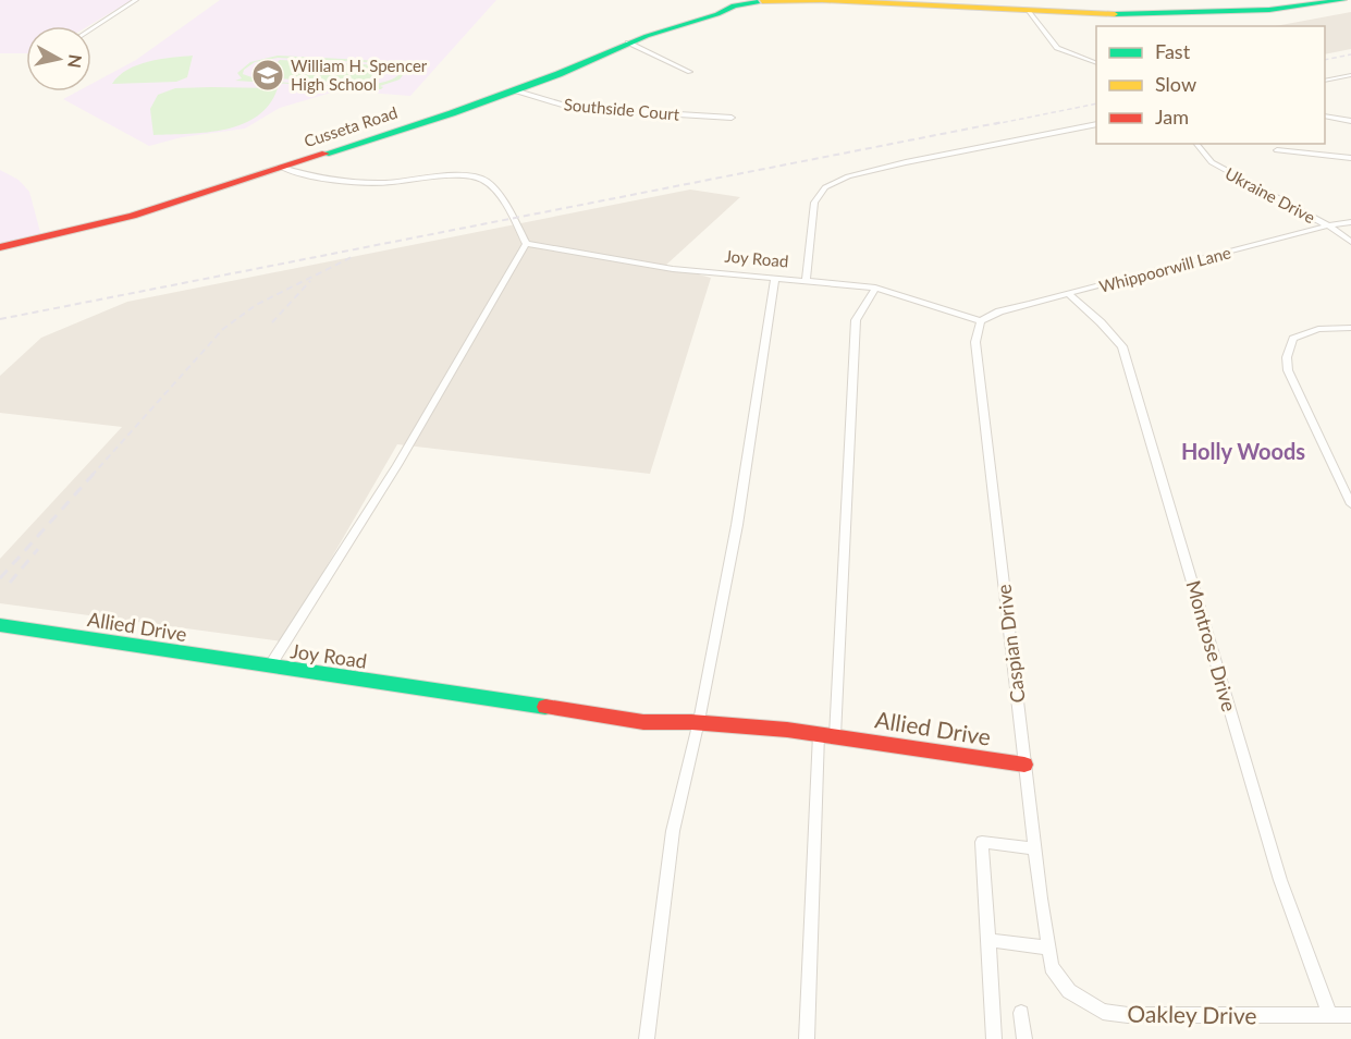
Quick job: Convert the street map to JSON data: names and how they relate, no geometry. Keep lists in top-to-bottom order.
{
  "streets": {
    "street": [
      "Southside Court",
      "Cusseta Road",
      "Ukraine Drive",
      "Joy Road",
      "Whippoorwill Lane",
      "Allied Drive",
      "Caspian Drive",
      "Montrose Drive",
      "Oakley Drive"
    ]
  },
  "crossings": [
    ["Southside Court", "Cusseta Road"],
    ["Ukraine Drive", "Whippoorwill Lane"],
    ["Joy Road", "Whippoorwill Lane"],
    ["Joy Road", "Allied Drive"],
    ["Joy Road", "Caspian Drive"],
    ["Whippoorwill Lane", "Caspian Drive"],
    ["Whippoorwill Lane", "Montrose Drive"],
    ["Allied Drive", "Caspian Drive"],
    ["Caspian Drive", "Oakley Drive"],
    ["Montrose Drive", "Oakley Drive"]
  ],
  "districts": ["Holly Woods"],
  "places": {
    "school or university": ["William H. Spencer High School"]
  },
  "legend": ["Fast", "Slow", "Jam"],
  "north": "right"
}
